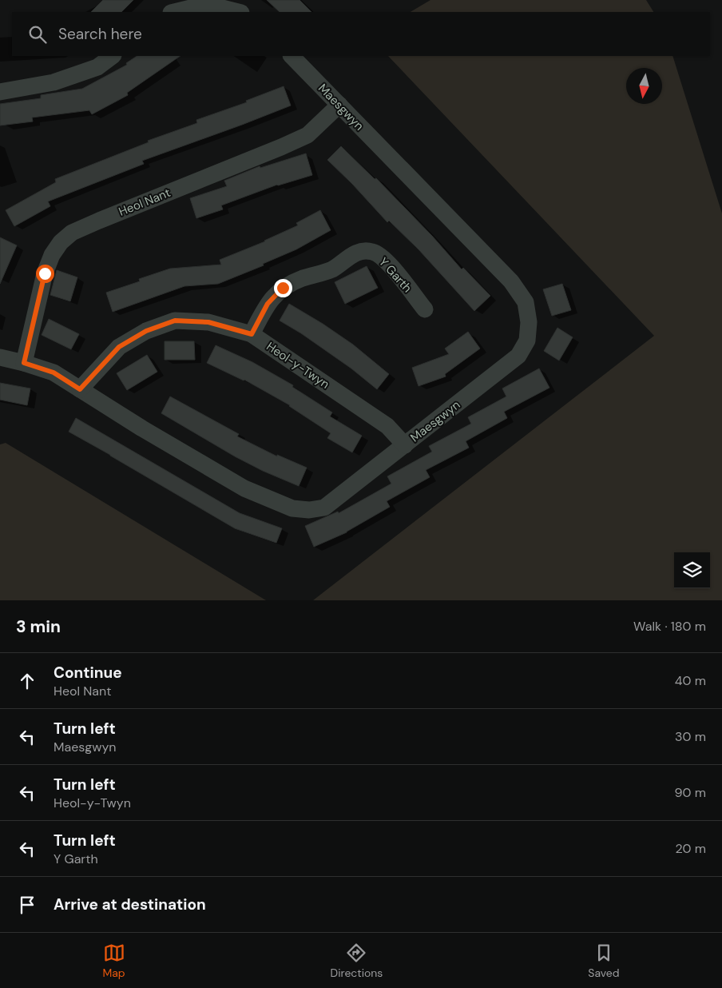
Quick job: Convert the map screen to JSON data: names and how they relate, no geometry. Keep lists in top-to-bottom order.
{
  "streets": {
    "street": [
      "Maesgwyn",
      "Heol Nant",
      "Y Garth",
      "Heol-y-Twyn"
    ]
  },
  "crossings": [
    ["Maesgwyn", "Heol Nant"],
    ["Maesgwyn", "Heol-y-Twyn"],
    ["Y Garth", "Heol-y-Twyn"]
  ],
  "north": "bottom",
  "page": {
    "search": "Search here",
    "heading": ["3 min", "Walk · 180 m"],
    "list": [
      ["Continue", "Heol Nant", "40 m"],
      ["Turn left", "Maesgwyn", "30 m"],
      ["Turn left", "Heol-y-Twyn", "90 m"],
      ["Turn left", "Y Garth", "20 m"],
      "Arrive at destination"
    ],
    "nav": ["Map", "Directions", "Saved"]
  }
}
